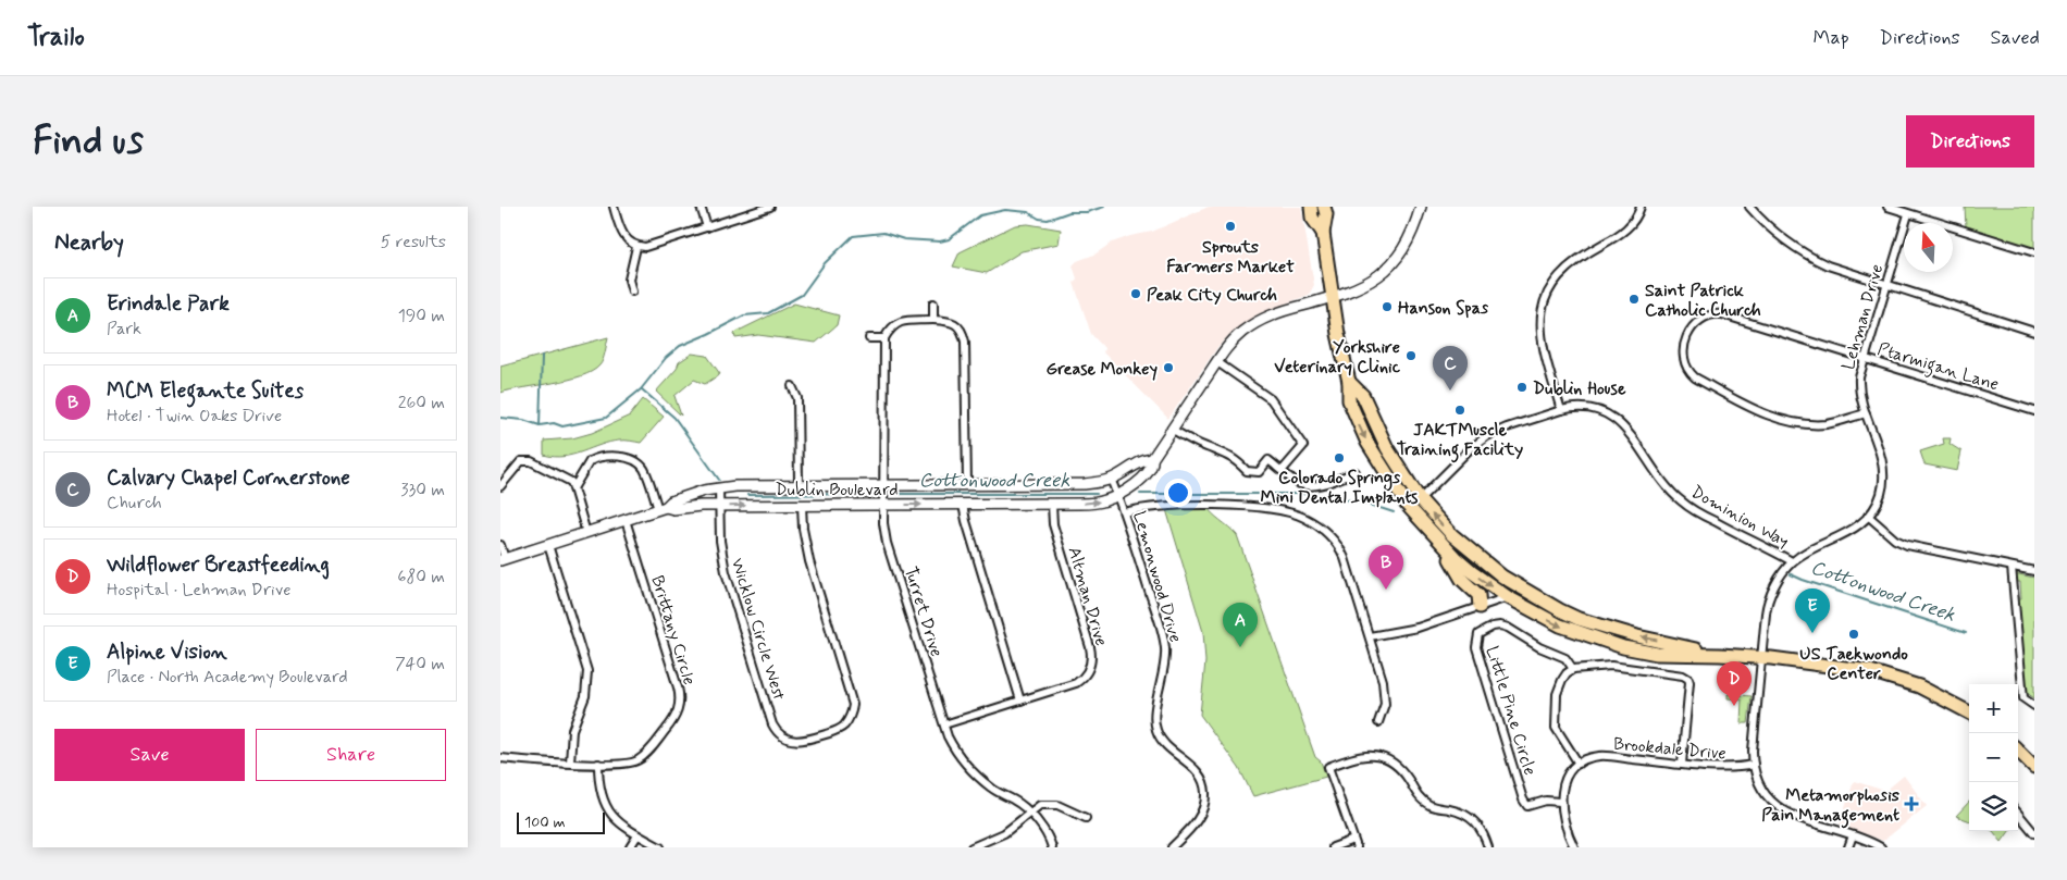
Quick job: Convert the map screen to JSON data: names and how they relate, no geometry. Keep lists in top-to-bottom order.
{
  "streets": {
    "main road": ["Dublin Boulevard"],
    "street": [
      "Lehman Drive",
      "Ptarmigan Lane",
      "Dominion Way",
      "Lemonwood Drive",
      "Altman Drive",
      "Turret Drive",
      "Wicklow Circle West",
      "Brittany Circle",
      "Little Pine Circle",
      "Brookdale Drive"
    ]
  },
  "crossings": [
    ["Lehman Drive", "Ptarmigan Lane"],
    ["Lehman Drive", "Dominion Way"],
    ["Lehman Drive", "Brookdale Drive"],
    ["Dublin Boulevard", "Lemonwood Drive"],
    ["Dublin Boulevard", "Altman Drive"],
    ["Dublin Boulevard", "Turret Drive"],
    ["Dublin Boulevard", "Wicklow Circle West"],
    ["Dublin Boulevard", "Brittany Circle"],
    ["Altman Drive", "Turret Drive"]
  ],
  "water": ["Cottonwood Creek"],
  "places": {
    "other": [
      "Sprouts Farmers Market",
      "Peak City Church",
      "Saint Patrick Catholic Church",
      "Hanson Spas",
      "Yorkshire Veterinary Clinic",
      "Grease Monkey",
      "Dublin House",
      "JAKTMuscle Training Facility",
      "Colorado Springs Mini Dental Implants",
      "US Taekwondo Center"
    ],
    "health": ["Metamorphosis Pain Management"]
  },
  "scale_bar": "100 m",
  "north": "top",
  "page": {
    "header": "Trailo",
    "nav": ["Map", "Directions", "Saved"],
    "buttons": [
      "Directions",
      ["Save", "Share"]
    ],
    "title": "Find us",
    "heading": ["Nearby", "5 results"],
    "list": [
      {
        "mark": "A",
        "name": "Erindale Park",
        "note": "Park",
        "value": "190 m"
      },
      {
        "mark": "B",
        "name": "MCM Elegante Suites",
        "note": "Hotel · Twin Oaks Drive",
        "value": "260 m"
      },
      {
        "mark": "C",
        "name": "Calvary Chapel Cornerstone",
        "note": "Church",
        "value": "330 m"
      },
      {
        "mark": "D",
        "name": "Wildflower Breastfeeding",
        "note": "Hospital · Lehman Drive",
        "value": "680 m"
      },
      {
        "mark": "E",
        "name": "Alpine Vision",
        "note": "Place · North Academy Boulevard",
        "value": "740 m"
      }
    ],
    "pins": [
      "C",
      "B",
      "E",
      "A",
      "D"
    ],
    "map_buttons": ["+", "−"],
    "scale": "100 m"
  }
}
